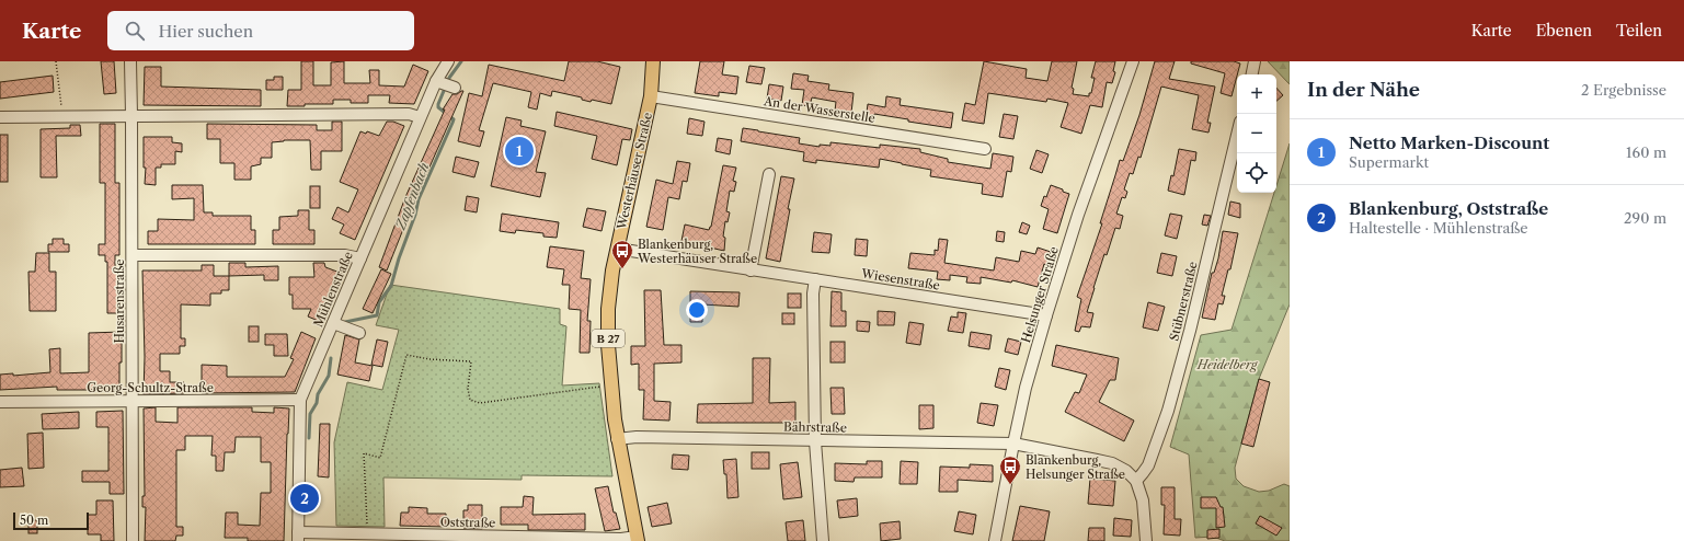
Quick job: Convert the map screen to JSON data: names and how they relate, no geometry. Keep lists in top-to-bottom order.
{
  "streets": {
    "main road": ["Westerhäuser Straße", "B 27"],
    "street": [
      "An der Wasserstelle",
      "Wiesenstraße",
      "Mühlenstraße",
      "Helsunger Straße",
      "Husarenstraße",
      "Stübnerstraße",
      "Georg-Schultz-Straße",
      "Bährstraße",
      "Oststraße"
    ]
  },
  "crossings": [
    ["An der Wasserstelle", "Westerhäuser Straße"],
    ["Westerhäuser Straße", "Wiesenstraße"],
    ["Westerhäuser Straße", "Bährstraße"],
    ["Westerhäuser Straße", "Oststraße"],
    ["Wiesenstraße", "Helsunger Straße"],
    ["Mühlenstraße", "Georg-Schultz-Straße"],
    ["Mühlenstraße", "Oststraße"],
    ["Helsunger Straße", "Bährstraße"],
    ["Husarenstraße", "Georg-Schultz-Straße"],
    ["Stübnerstraße", "Bährstraße"]
  ],
  "water": ["Zapfenbach"],
  "parks": ["Heidelberg"],
  "places": {
    "bus stop": ["Blankenburg, Westerhäuser Straße", "Blankenburg, Helsunger Straße"]
  },
  "scale_bar": "50 m",
  "page": {
    "header": "Karte",
    "search": "Hier suchen",
    "nav": ["Karte", "Ebenen", "Teilen"],
    "heading": ["In der Nähe", "2 Ergebnisse"],
    "map_buttons": ["+", "−"],
    "list": [
      {
        "mark": "1",
        "name": "Netto Marken-Discount",
        "note": "Supermarkt",
        "value": "160 m"
      },
      {
        "mark": "2",
        "name": "Blankenburg, Oststraße",
        "note": "Haltestelle · Mühlenstraße",
        "value": "290 m"
      }
    ],
    "pins": ["1", "2"],
    "scale": "50 m"
  }
}
